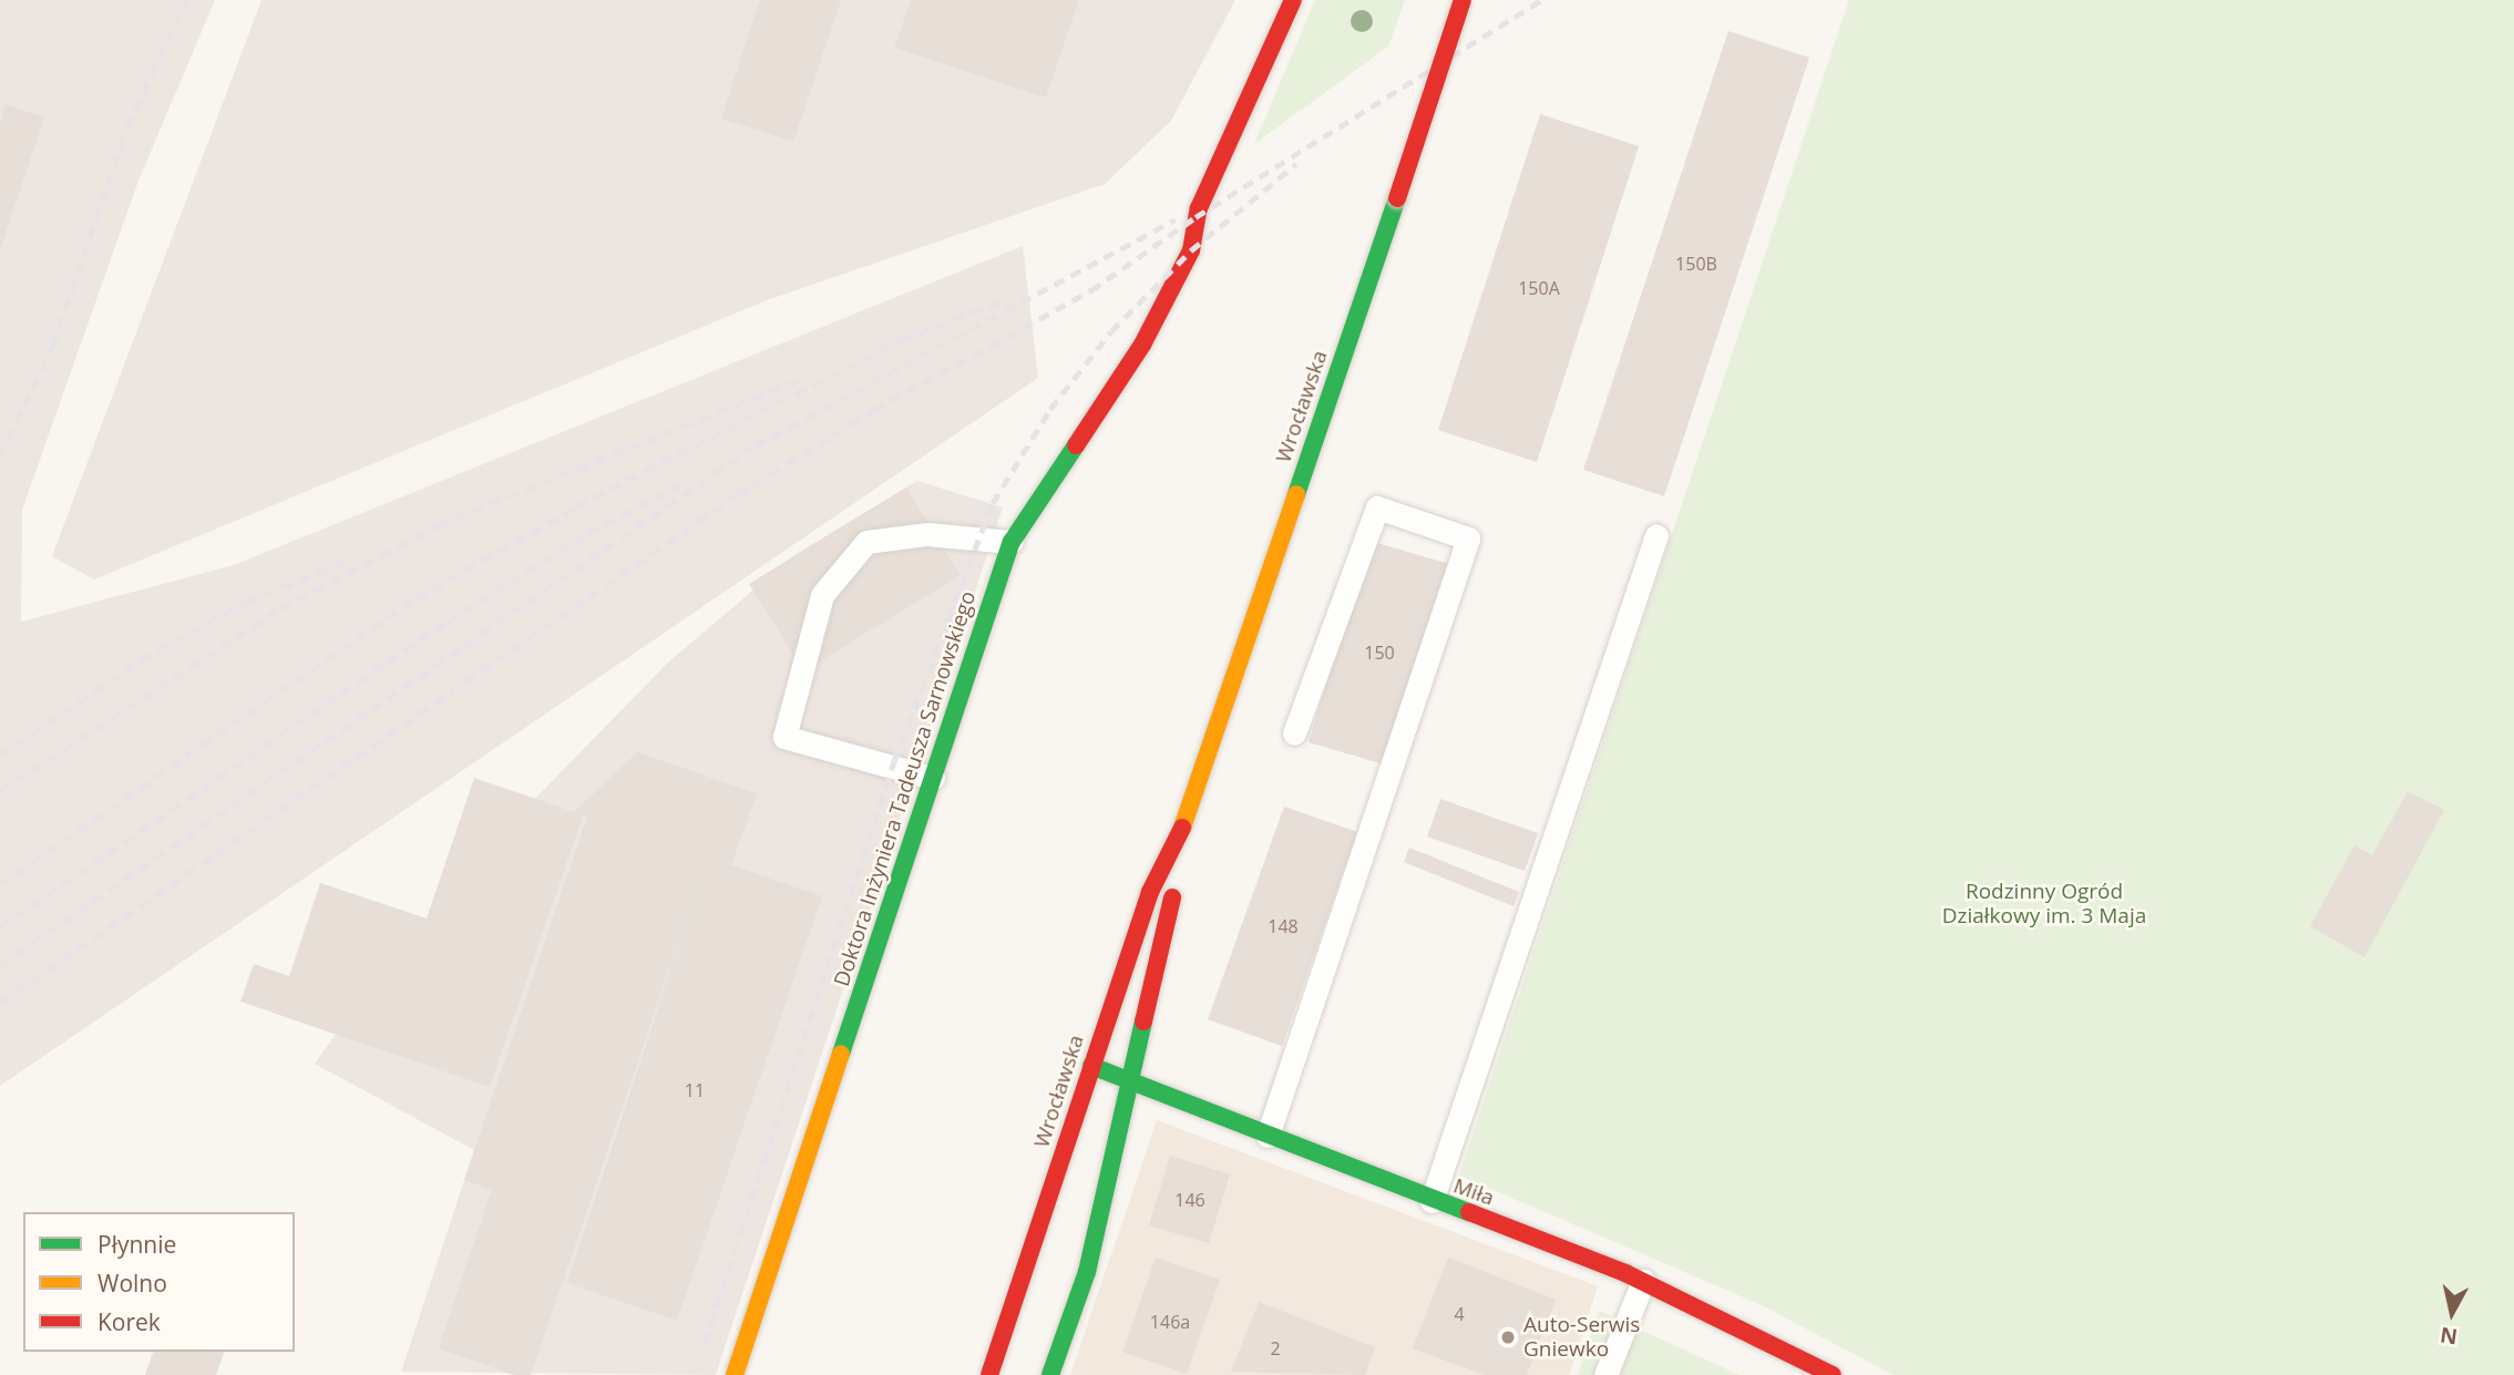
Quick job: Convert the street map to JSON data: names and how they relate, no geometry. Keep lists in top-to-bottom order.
{
  "streets": {
    "street": ["Wrocławska", "Doktora Inżyniera Tadeusza Sarnowskiego", "Miła"]
  },
  "crossings": [
    ["Wrocławska", "Miła"]
  ],
  "parks": ["Rodzinny Ogród Działkowy im. 3 Maja"],
  "places": ["Auto-Serwis Gniewko"],
  "house_numbers": [
    "150B",
    "150A",
    "150",
    "148",
    "11",
    "146",
    "4",
    "146a",
    "2"
  ],
  "legend": ["Płynnie", "Wolno", "Korek"],
  "north": "bottom"
}
